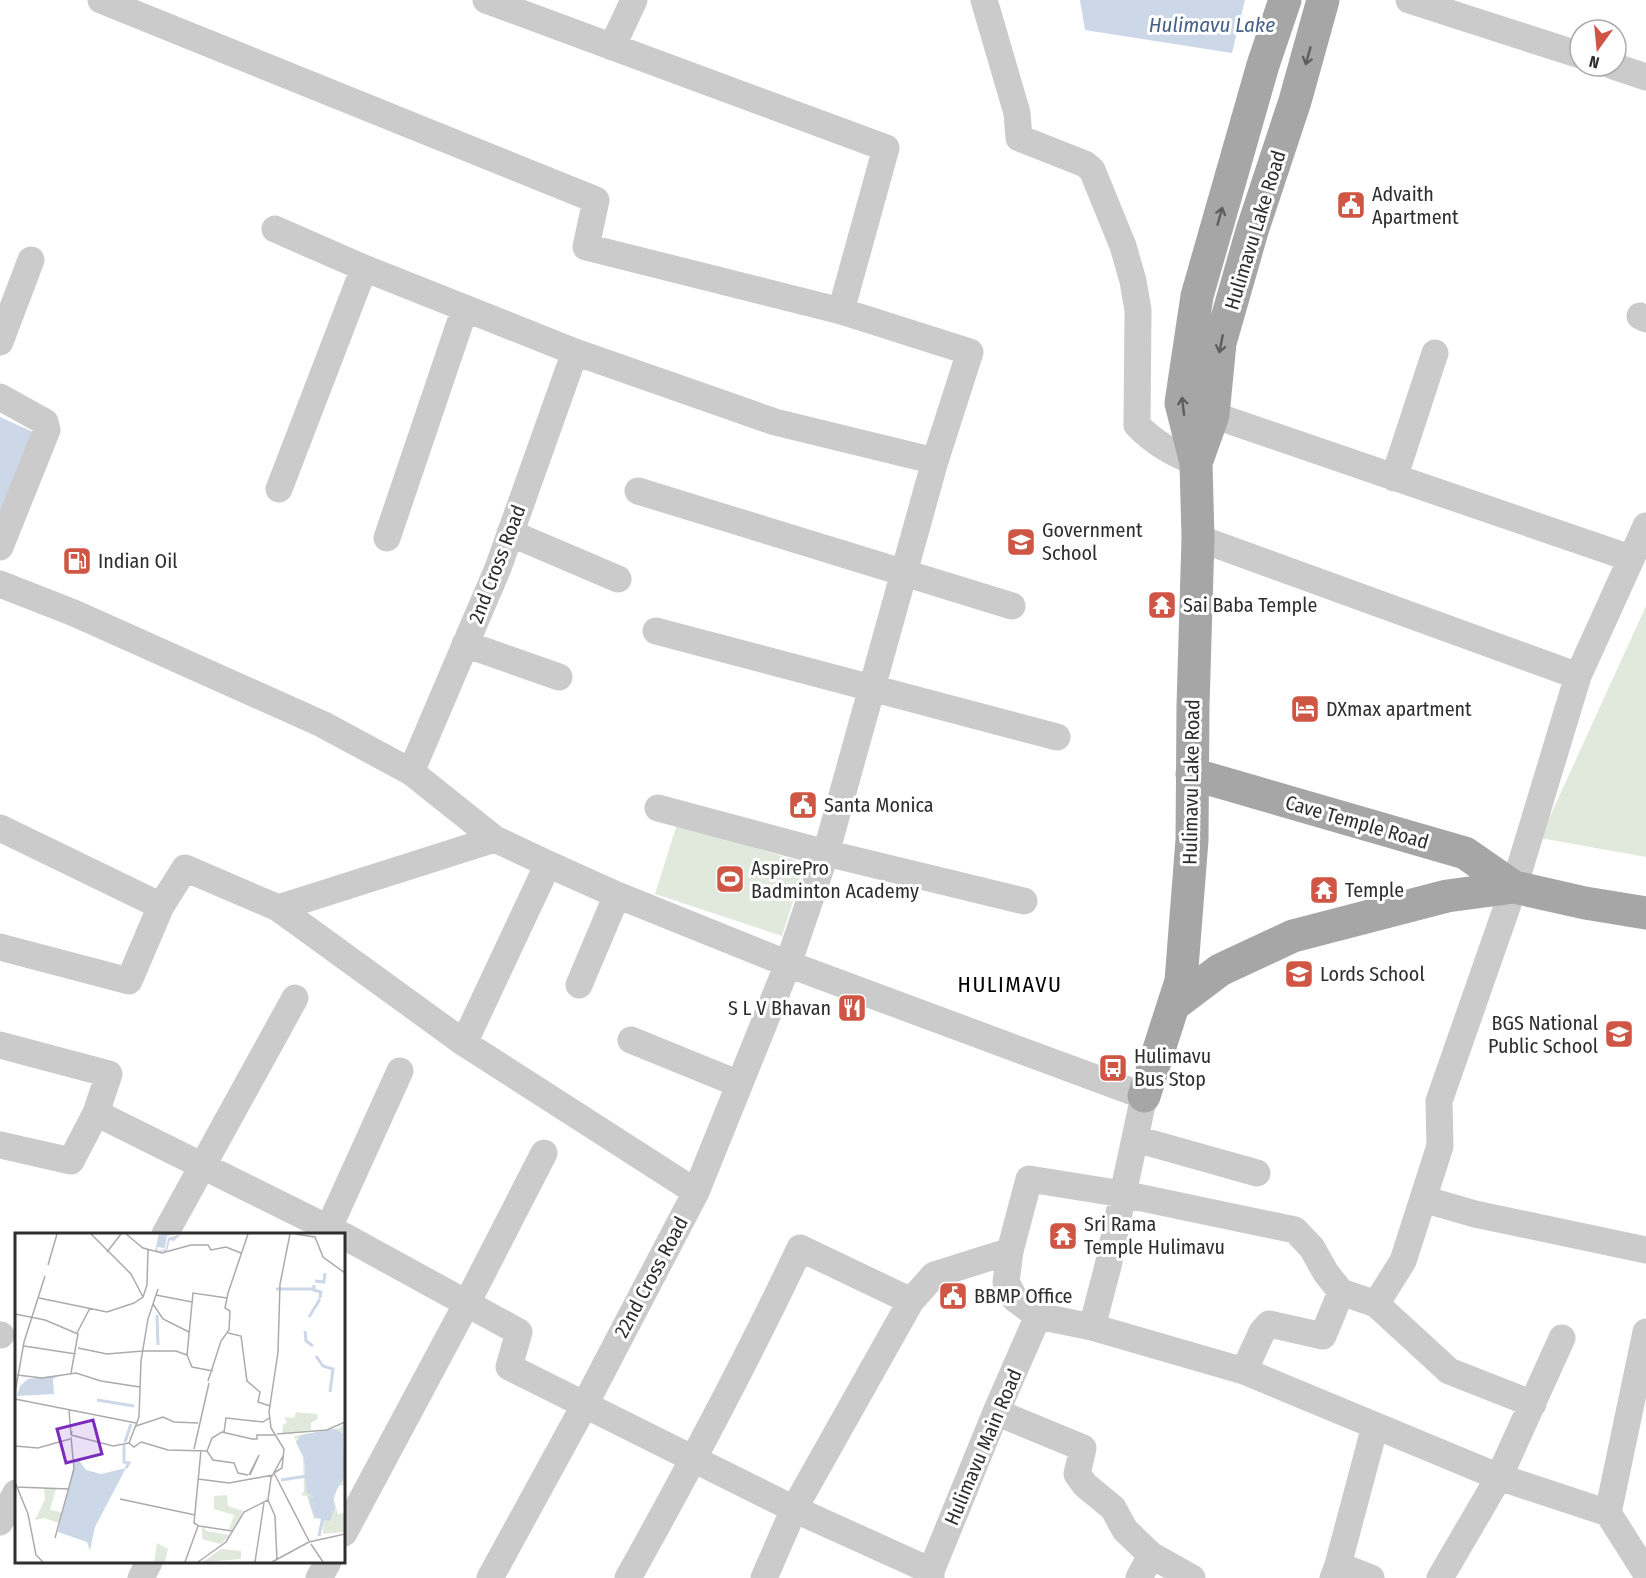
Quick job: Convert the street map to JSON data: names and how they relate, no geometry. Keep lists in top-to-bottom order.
{
  "streets": {
    "main road": ["Hulimavu Lake Road", "Cave Temple Road"],
    "street": ["2nd Cross Road", "22nd Cross Road", "Hulimavu Main Road"]
  },
  "crossings": [
    ["Hulimavu Lake Road", "Cave Temple Road"]
  ],
  "districts": ["HULIMAVU"],
  "water": ["Hulimavu Lake"],
  "places": {
    "public building": ["Advaith Apartment", "Santa Monica", "BBMP Office"],
    "school or university": ["Government School", "Lords School", "BGS National Public School"],
    "fuel station": ["Indian Oil"],
    "temple": ["Sai Baba Temple", "Temple", "Sri Rama Temple Hulimavu"],
    "hotel": ["DXmax apartment"],
    "sports": ["AspirePro Badminton Academy"],
    "restaurant": ["S L V Bhavan"],
    "bus stop": ["Hulimavu Bus Stop"]
  },
  "north": "bottom"
}
